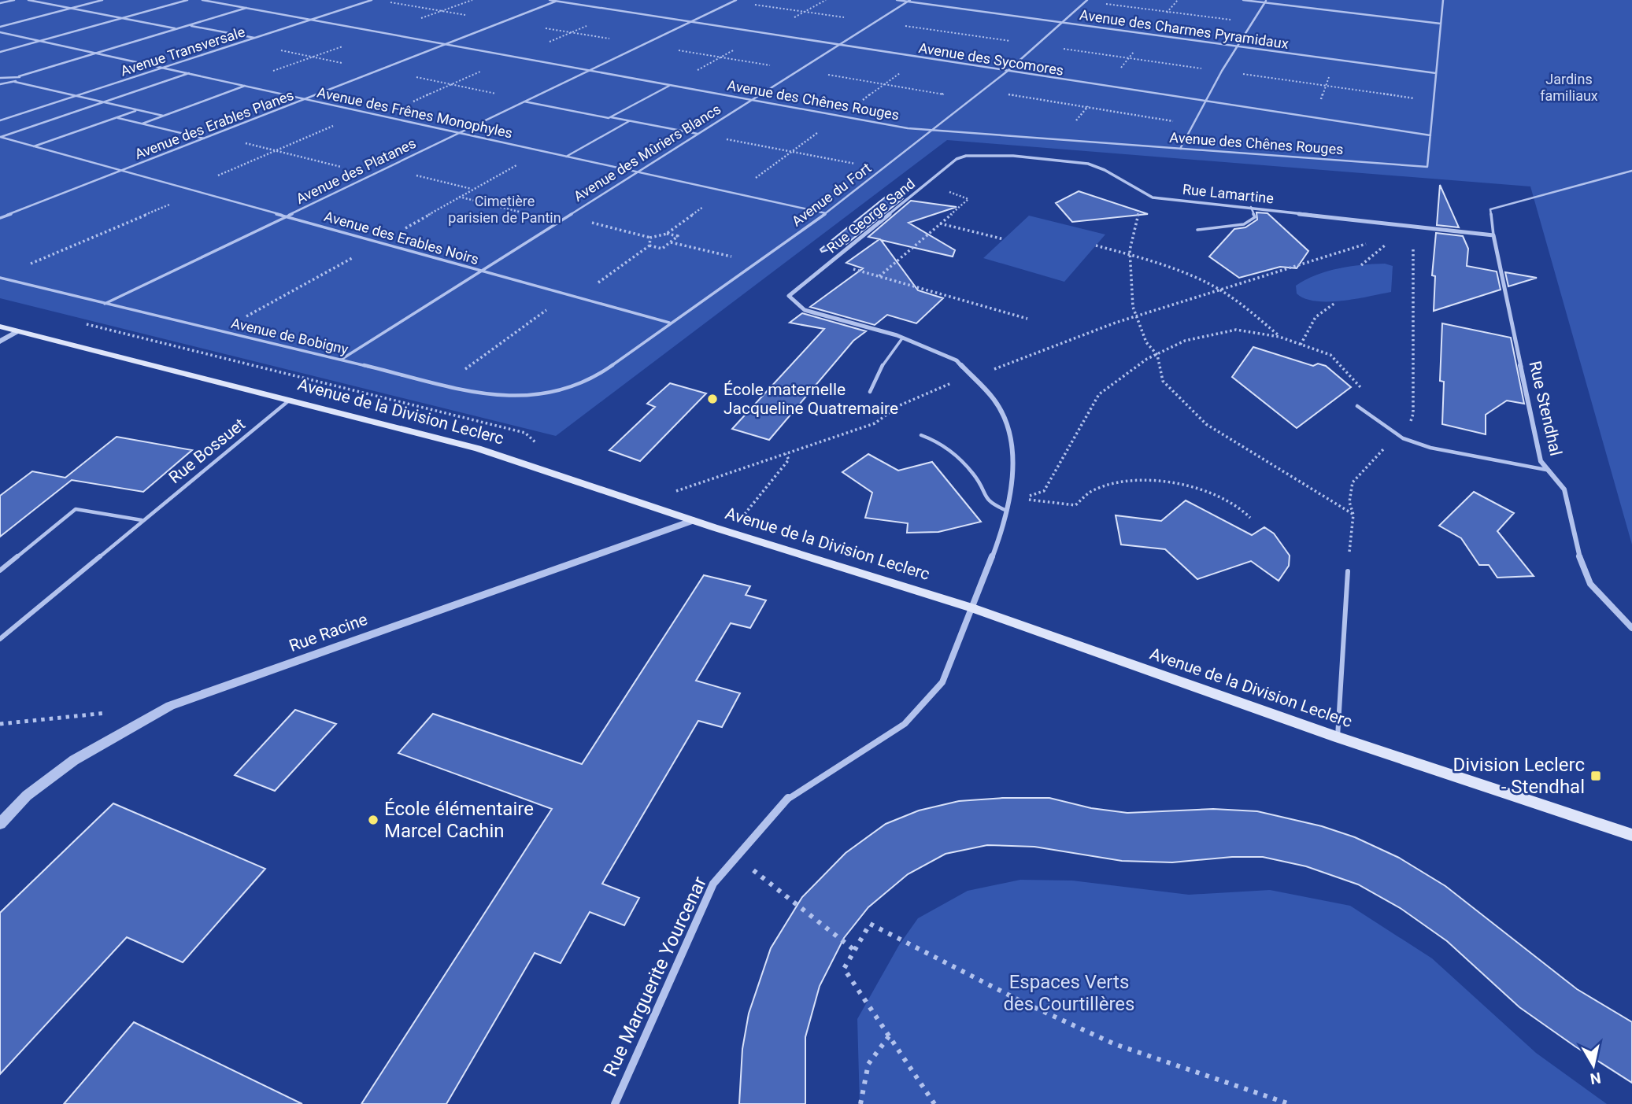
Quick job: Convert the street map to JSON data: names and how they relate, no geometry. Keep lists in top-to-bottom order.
{
  "streets": {
    "main road": ["Avenue de la Division Leclerc"],
    "street": [
      "Rue Lamartine",
      "Rue George Sand",
      "Rue Stendhal",
      "Rue Racine",
      "Rue Marguerite Yourcenar"
    ],
    "lane": [
      "Avenue des Charmes Pyramidaux",
      "Avenue Transversale",
      "Avenue des Sycomores",
      "Avenue des Chênes Rouges",
      "Avenue des Frênes Monophyles",
      "Avenue des Erables Planes",
      "Avenue des Mûriers Blancs",
      "Avenue des Platanes",
      "Avenue du Fort",
      "Avenue des Erables Noirs",
      "Avenue de Bobigny",
      "Rue Bossuet"
    ]
  },
  "crossings": [
    ["Avenue des Charmes Pyramidaux", "Avenue des Mûriers Blancs"],
    ["Avenue des Charmes Pyramidaux", "Avenue du Fort"],
    ["Avenue Transversale", "Avenue des Chênes Rouges"],
    ["Avenue Transversale", "Avenue des Frênes Monophyles"],
    ["Avenue des Sycomores", "Avenue des Chênes Rouges"],
    ["Avenue des Sycomores", "Avenue des Erables Planes"],
    ["Avenue des Sycomores", "Avenue des Mûriers Blancs"],
    ["Avenue des Sycomores", "Avenue des Platanes"],
    ["Avenue des Sycomores", "Avenue du Fort"],
    ["Avenue des Chênes Rouges", "Avenue des Erables Planes"],
    ["Avenue des Chênes Rouges", "Avenue des Mûriers Blancs"],
    ["Avenue des Chênes Rouges", "Avenue des Platanes"],
    ["Avenue des Chênes Rouges", "Avenue du Fort"],
    ["Avenue des Frênes Monophyles", "Avenue des Erables Planes"],
    ["Avenue des Frênes Monophyles", "Avenue des Mûriers Blancs"],
    ["Avenue des Frênes Monophyles", "Avenue des Platanes"],
    ["Avenue des Frênes Monophyles", "Avenue du Fort"],
    ["Avenue des Erables Planes", "Avenue des Erables Noirs"],
    ["Avenue des Mûriers Blancs", "Avenue des Erables Noirs"],
    ["Avenue des Mûriers Blancs", "Avenue de Bobigny"],
    ["Avenue des Platanes", "Avenue des Erables Noirs"],
    ["Avenue des Platanes", "Avenue de Bobigny"],
    ["Rue Lamartine", "Rue George Sand"],
    ["Rue Lamartine", "Rue Stendhal"],
    ["Avenue du Fort", "Avenue des Erables Noirs"],
    ["Avenue du Fort", "Avenue de Bobigny"],
    ["Rue George Sand", "Rue Marguerite Yourcenar"],
    ["Avenue de la Division Leclerc", "Rue Bossuet"],
    ["Avenue de la Division Leclerc", "Rue Racine"],
    ["Avenue de la Division Leclerc", "Rue Marguerite Yourcenar"]
  ],
  "parks": ["Jardins familiaux", "Cimetière parisien de Pantin", "Espaces Verts des Courtillères"],
  "places": {
    "other": ["École maternelle Jacqueline Quatremaire", "École élémentaire Marcel Cachin"],
    "transit": ["Division Leclerc - Stendhal"]
  },
  "north": "bottom"
}
